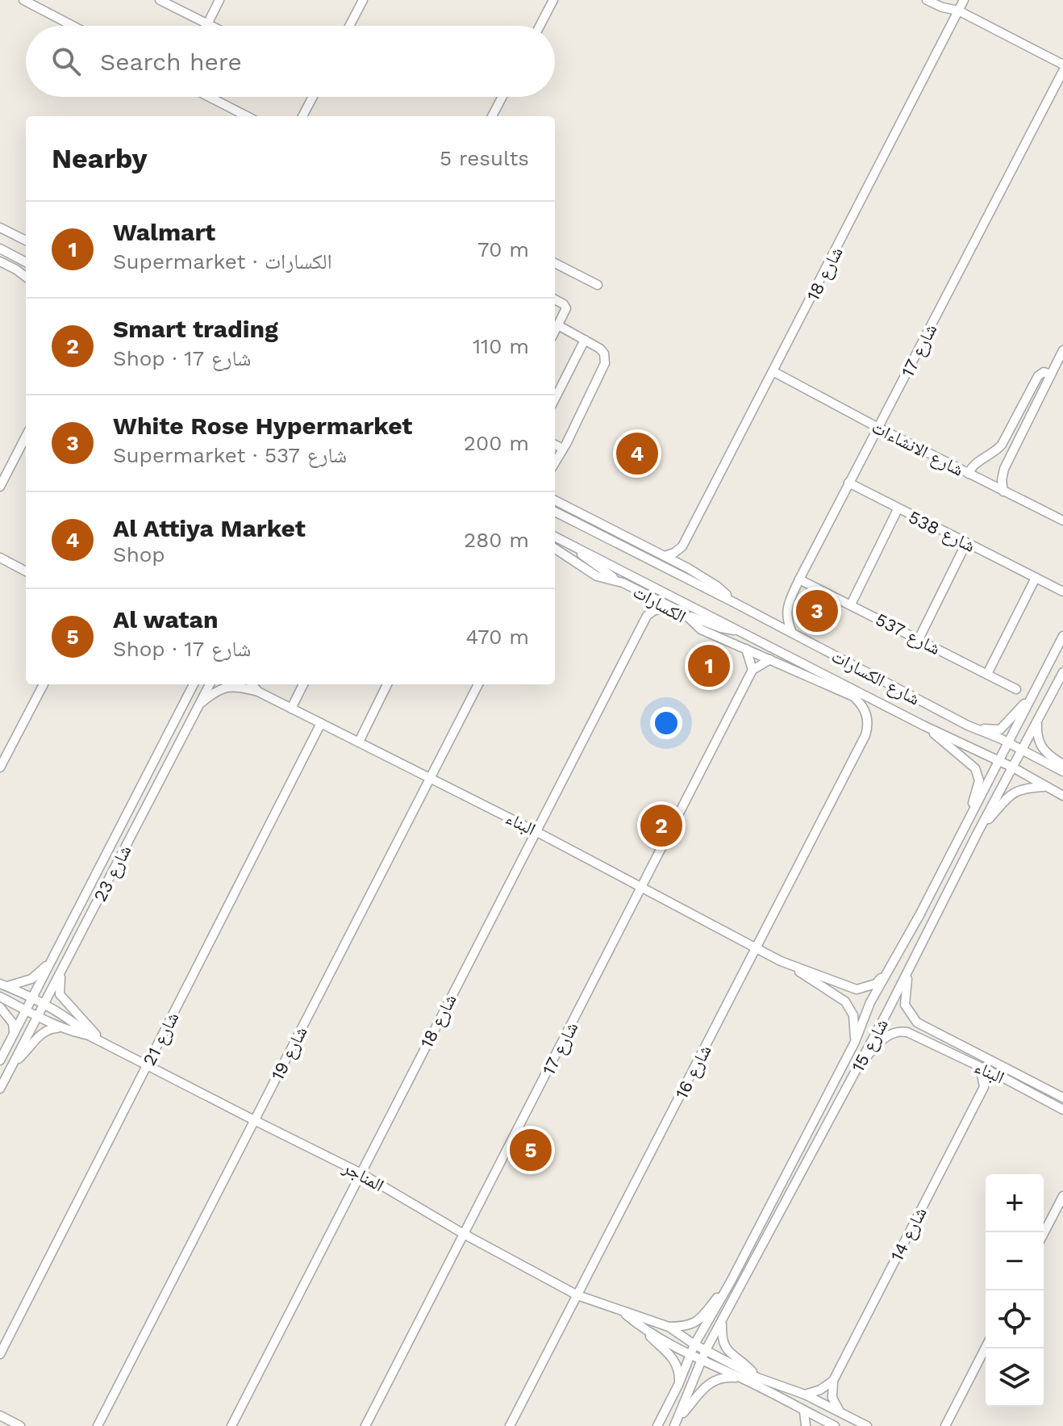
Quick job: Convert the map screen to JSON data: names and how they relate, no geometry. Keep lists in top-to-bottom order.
{
  "streets": {
    "street": [
      "شارع 18",
      "شارع 17",
      "شارع الانشاءات",
      "شارع 538",
      "الكسارات",
      "شارع 537",
      "شارع الكسارات",
      "البناء",
      "شارع 23",
      "شارع 21",
      "شارع 15",
      "شارع 19",
      "شارع 16",
      "المناجر",
      "شارع 14"
    ]
  },
  "crossings": [
    ["شارع 18", "شارع الانشاءات"],
    ["شارع 18", "البناء"],
    ["شارع 18", "المناجر"],
    ["شارع 17", "شارع الانشاءات"],
    ["شارع 17", "شارع 538"],
    ["شارع 17", "شارع 537"],
    ["شارع 17", "شارع الكسارات"],
    ["شارع 17", "البناء"],
    ["شارع 17", "المناجر"],
    ["الكسارات", "شارع 16"],
    ["شارع الكسارات", "شارع 15"],
    ["البناء", "شارع 23"],
    ["البناء", "شارع 21"],
    ["البناء", "شارع 15"],
    ["البناء", "شارع 19"],
    ["البناء", "شارع 16"],
    ["شارع 23", "المناجر"],
    ["شارع 21", "المناجر"],
    ["شارع 15", "المناجر"],
    ["شارع 19", "المناجر"],
    ["شارع 16", "المناجر"]
  ],
  "page": {
    "search": "Search here",
    "heading": ["Nearby", "5 results"],
    "list": [
      {
        "mark": "1",
        "name": "Walmart",
        "note": "Supermarket · الكسارات",
        "value": "70 m"
      },
      {
        "mark": "2",
        "name": "Smart trading",
        "note": "Shop · شارع 17",
        "value": "110 m"
      },
      {
        "mark": "3",
        "name": "White Rose Hypermarket",
        "note": "Supermarket · شارع 537",
        "value": "200 m"
      },
      {
        "mark": "4",
        "name": "Al Attiya Market",
        "note": "Shop",
        "value": "280 m"
      },
      {
        "mark": "5",
        "name": "Al watan",
        "note": "Shop · شارع 17",
        "value": "470 m"
      }
    ],
    "pins": [
      "4",
      "3",
      "1",
      "2",
      "5"
    ],
    "map_buttons": ["+", "−"]
  }
}
